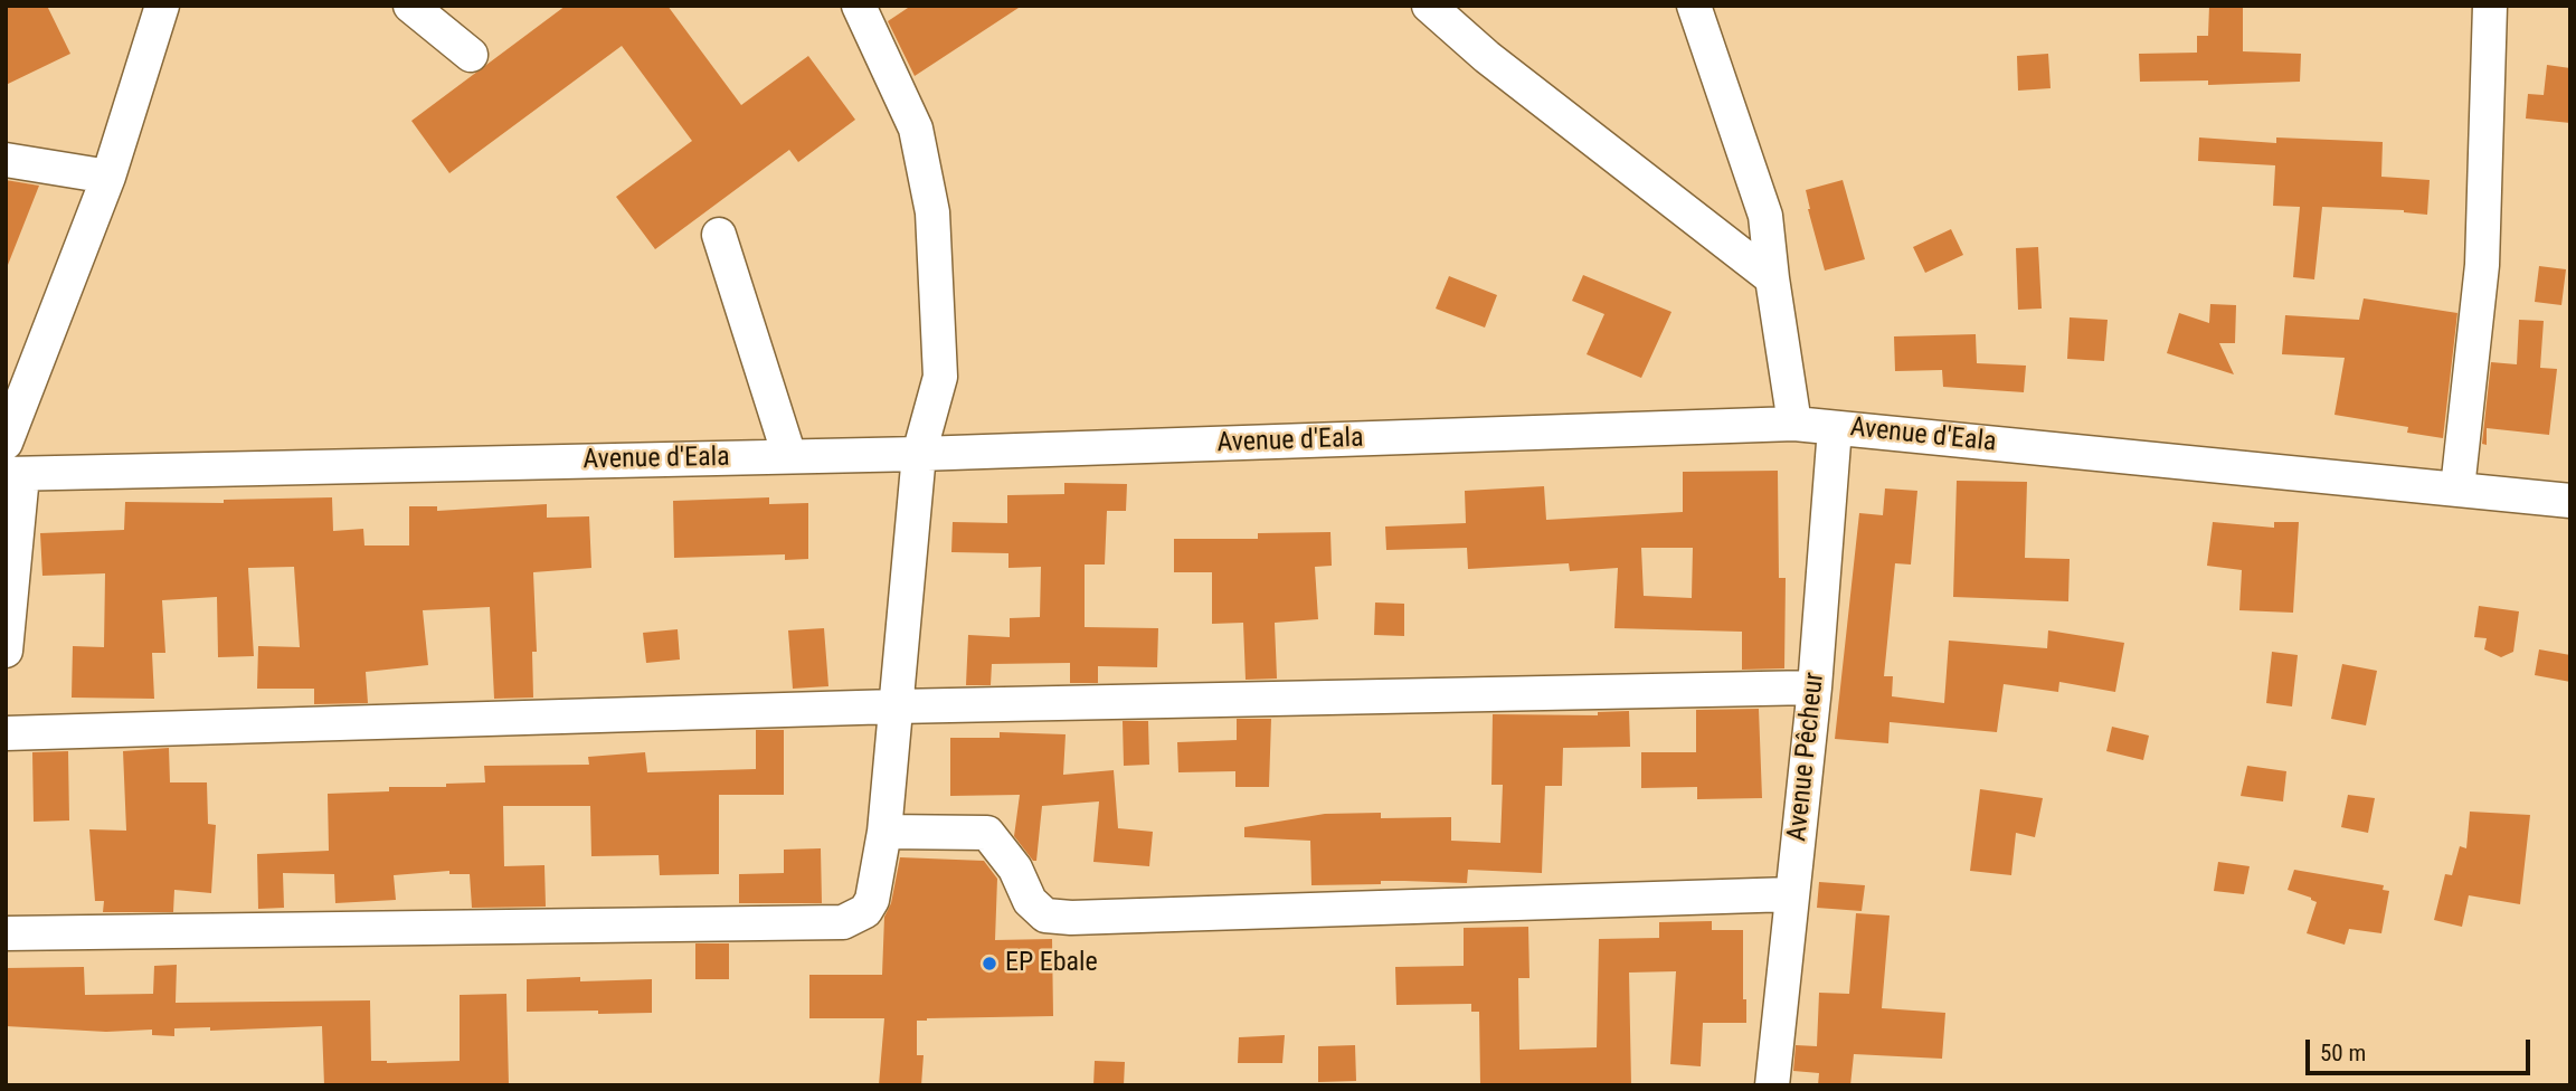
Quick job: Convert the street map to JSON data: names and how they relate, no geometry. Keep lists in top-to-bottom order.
{
  "streets": {
    "street": ["Avenue d'Eala", "Avenue Pêcheur"]
  },
  "crossings": [
    ["Avenue d'Eala", "Avenue Pêcheur"]
  ],
  "places": ["EP Ebale"],
  "scale_bar": "50 m"
}
